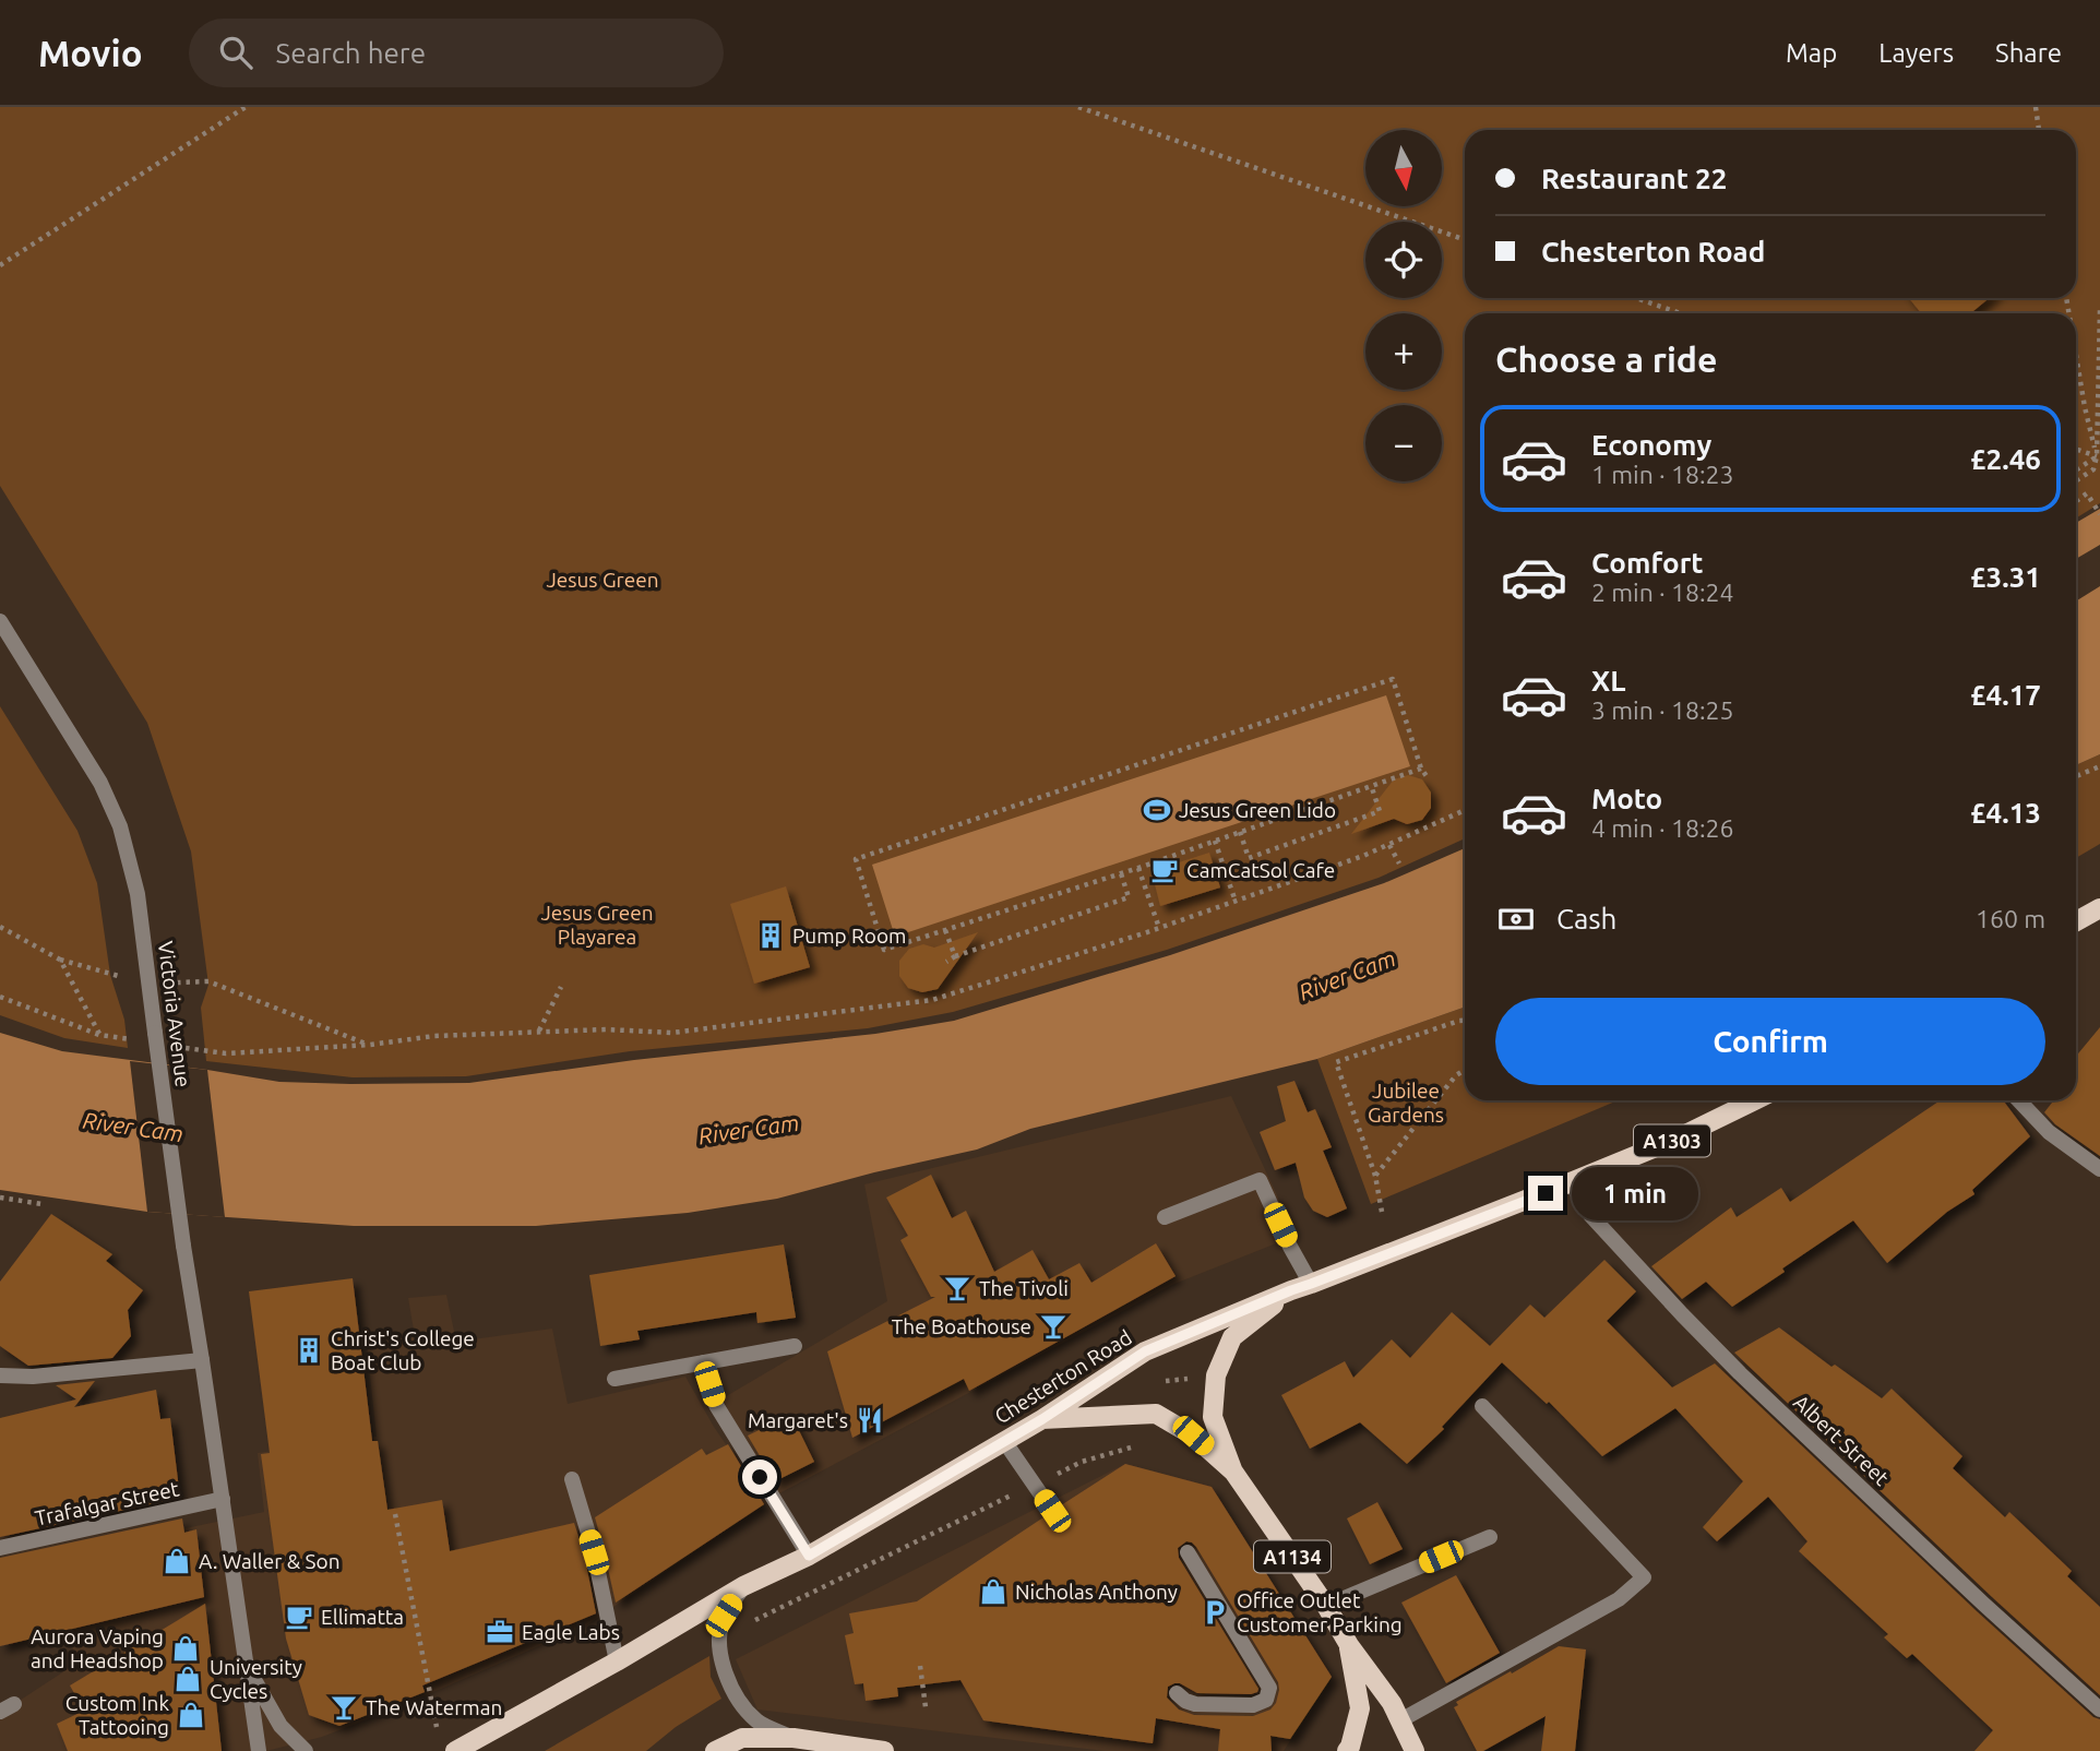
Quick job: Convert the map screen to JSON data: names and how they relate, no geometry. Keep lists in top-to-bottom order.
{
  "streets": {
    "main road": ["A1303", "Chesterton Road", "A1134"],
    "street": ["Victoria Avenue", "Albert Street", "Trafalgar Street"]
  },
  "crossings": [
    ["Victoria Avenue", "Trafalgar Street"],
    ["A1303", "Chesterton Road"],
    ["A1303", "A1134"],
    ["Chesterton Road", "Albert Street"]
  ],
  "water": ["River Cam"],
  "parks": ["Jesus Green", "Jesus Green Playarea", "Jubilee Gardens"],
  "places": {
    "sports": ["Jesus Green Lido"],
    "cafe": ["CamCatSol Cafe", "Ellimatta"],
    "building": ["Pump Room", "Christ's College Boat Club"],
    "bar": ["The Tivoli", "The Boathouse", "The Waterman"],
    "restaurant": ["Margaret's"],
    "shop": [
      "A. Waller & Son",
      "Nicholas Anthony",
      "Aurora Vaping and Headshop",
      "University Cycles",
      "Custom Ink Tattooing"
    ],
    "parking": ["Office Outlet Customer Parking"],
    "office": ["Eagle Labs"]
  },
  "north": "bottom",
  "page": {
    "header": "Movio",
    "search": "Search here",
    "nav": ["Map", "Layers", "Share"],
    "map_buttons": ["+", "−"],
    "banner": ["Restaurant 22", "Chesterton Road"],
    "heading": "Choose a ride",
    "list": [
      {
        "name": "Economy",
        "note": "1 min · 18:23",
        "value": "£2.46"
      },
      {
        "name": "Comfort",
        "note": "2 min · 18:24",
        "value": "£3.31"
      },
      {
        "name": "XL",
        "note": "3 min · 18:25",
        "value": "£4.17"
      },
      {
        "name": "Moto",
        "note": "4 min · 18:26",
        "value": "£4.13"
      }
    ],
    "pay": ["Cash", "160 m"],
    "buttons": "Confirm",
    "bubble": "1 min"
  }
}
